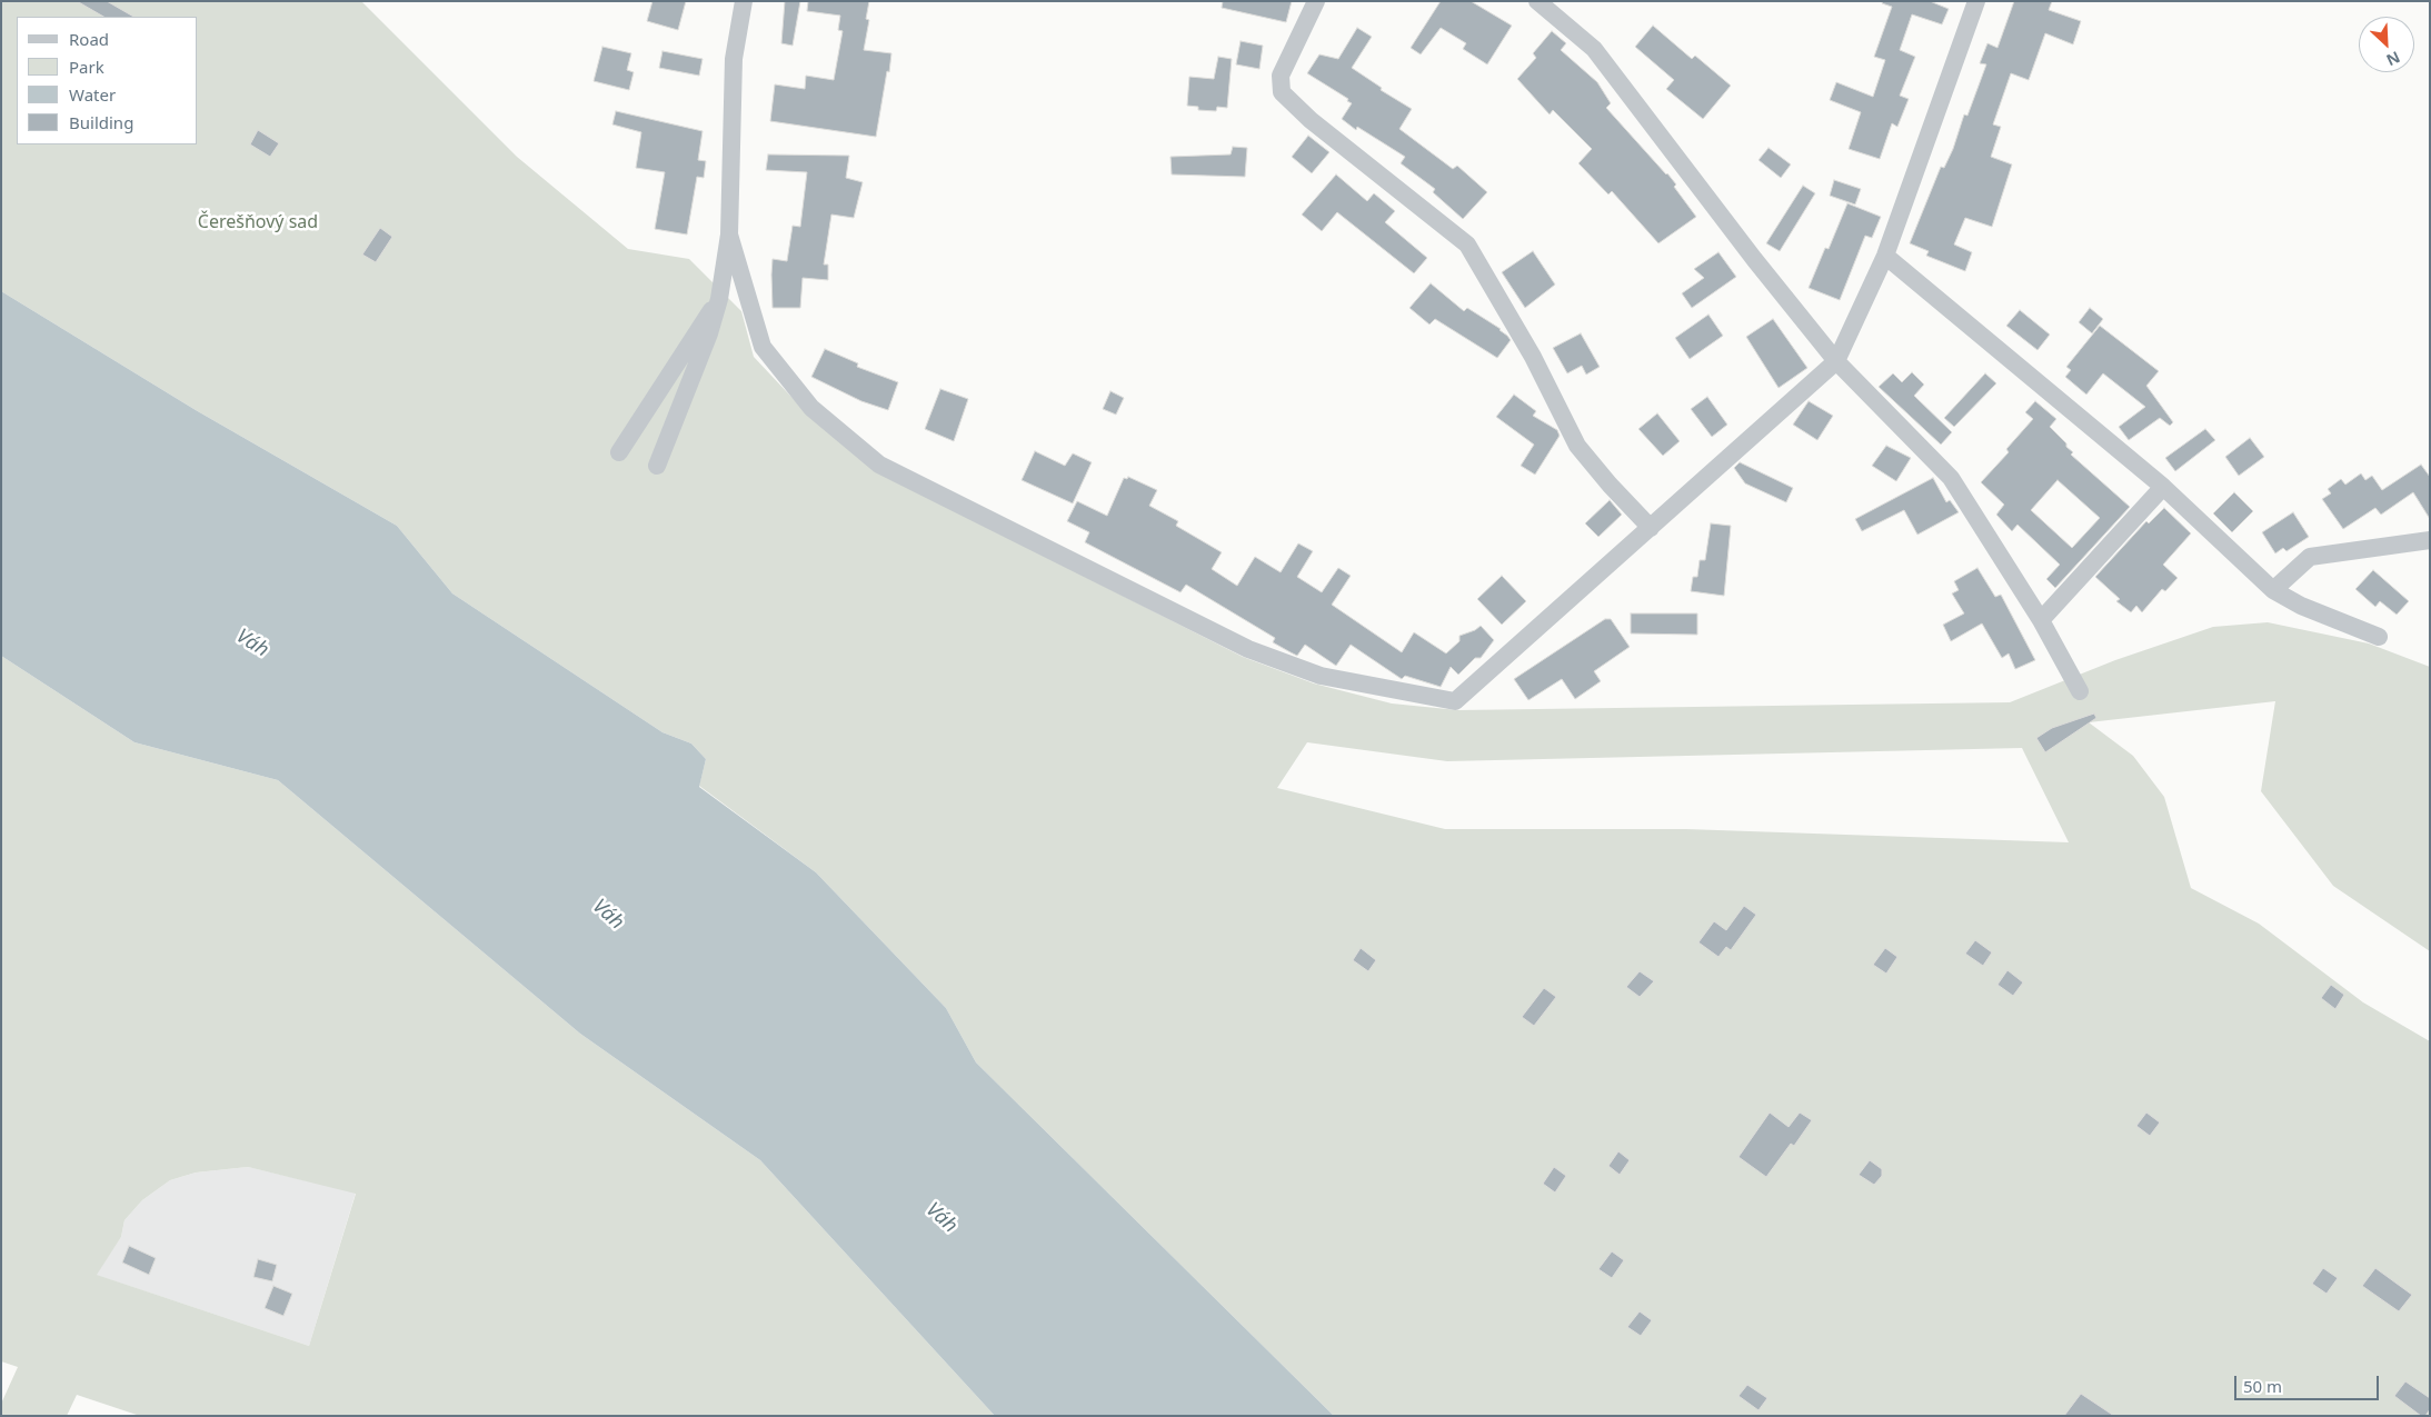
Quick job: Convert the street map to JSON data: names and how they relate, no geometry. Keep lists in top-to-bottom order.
{
  "water": ["Váh"],
  "parks": ["Čerešňový sad"],
  "legend": [
    "Road",
    "Park",
    "Water",
    "Building"
  ],
  "scale_bar": "50 m",
  "north": "bottom right"
}
